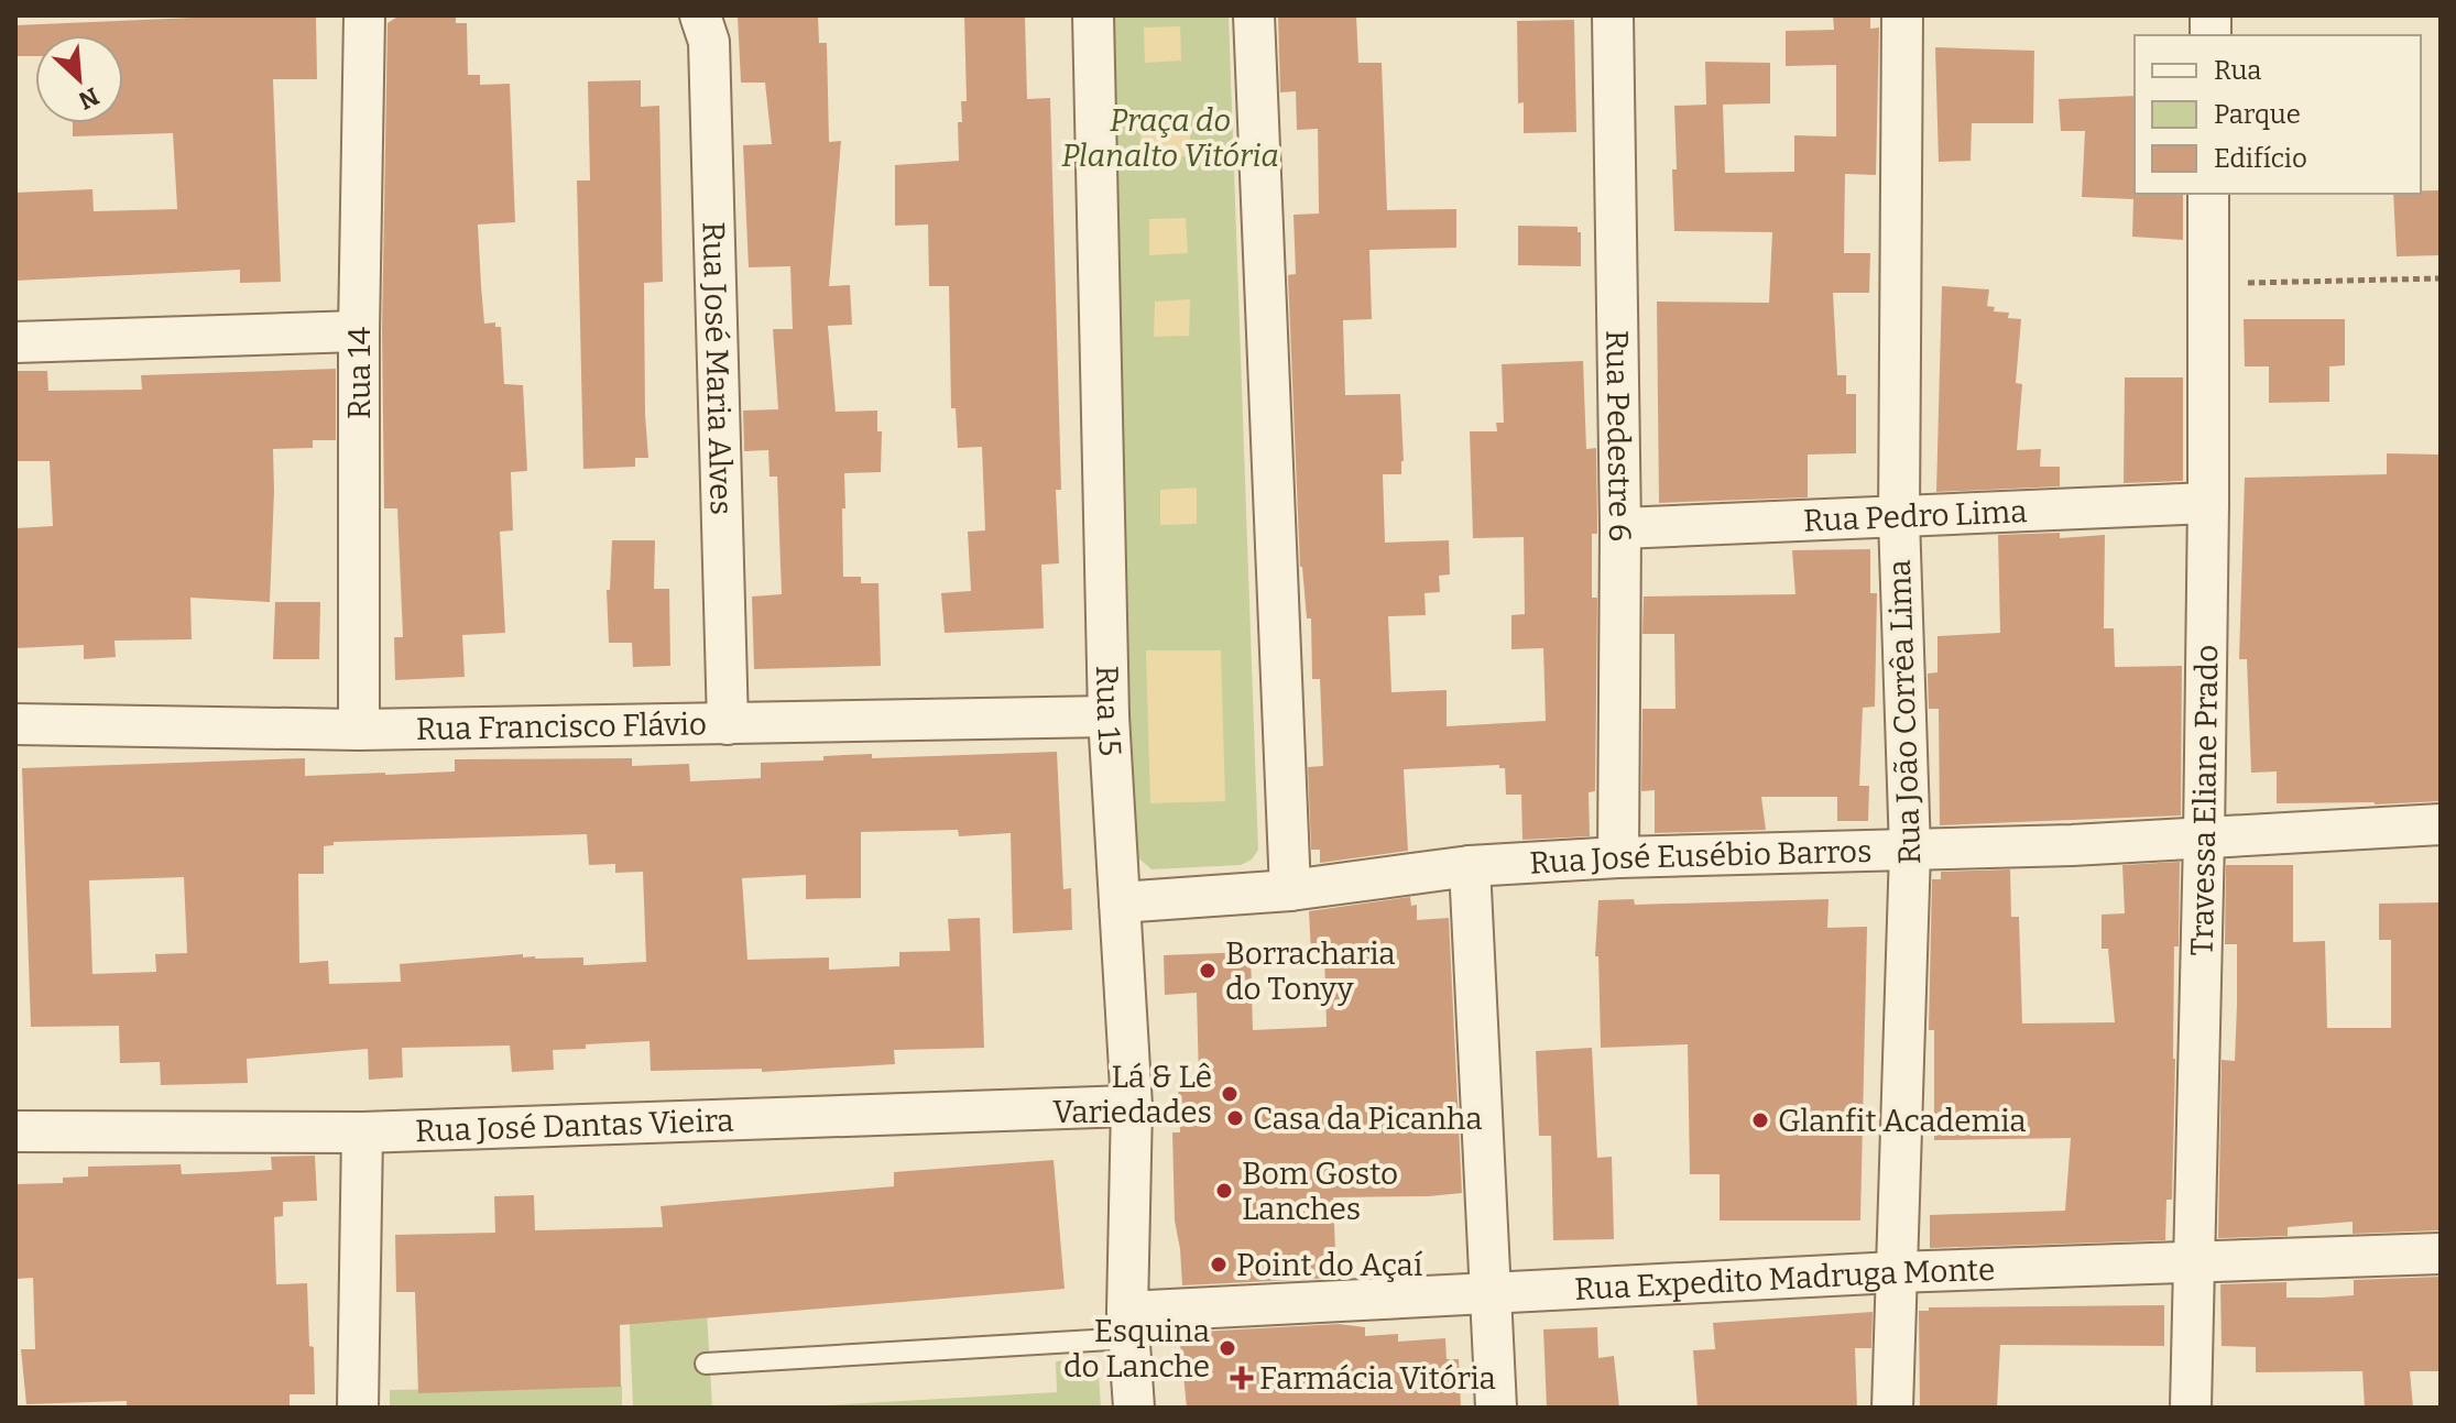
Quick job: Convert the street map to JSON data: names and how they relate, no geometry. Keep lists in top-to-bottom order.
{
  "streets": {
    "street": [
      "Rua José Maria Alves",
      "Rua 14",
      "Rua Pedestre 6",
      "Rua Pedro Lima",
      "Rua 15",
      "Rua João Corrêa Lima",
      "Rua Francisco Flávio",
      "Travessa Eliane Prado",
      "Rua José Eusébio Barros",
      "Rua José Dantas Vieira",
      "Rua Expedito Madruga Monte"
    ]
  },
  "crossings": [
    ["Rua José Maria Alves", "Rua Francisco Flávio"],
    ["Rua 14", "Rua Francisco Flávio"],
    ["Rua Pedestre 6", "Rua Pedro Lima"],
    ["Rua Pedestre 6", "Rua José Eusébio Barros"],
    ["Rua Pedro Lima", "Rua João Corrêa Lima"],
    ["Rua Pedro Lima", "Travessa Eliane Prado"],
    ["Rua 15", "Rua Francisco Flávio"],
    ["Rua 15", "Rua José Eusébio Barros"],
    ["Rua 15", "Rua José Dantas Vieira"],
    ["Rua 15", "Rua Expedito Madruga Monte"],
    ["Rua João Corrêa Lima", "Rua José Eusébio Barros"],
    ["Rua João Corrêa Lima", "Rua Expedito Madruga Monte"],
    ["Travessa Eliane Prado", "Rua José Eusébio Barros"],
    ["Travessa Eliane Prado", "Rua Expedito Madruga Monte"]
  ],
  "parks": ["Praça do Planalto Vitória"],
  "places": {
    "other": [
      "Borracharia do Tonyy",
      "Lá & Lê Variedades",
      "Casa da Picanha",
      "Glanfit Academia",
      "Bom Gosto Lanches",
      "Point do Açaí",
      "Esquina do Lanche"
    ],
    "health": ["Farmácia Vitória"]
  },
  "legend": ["Rua", "Parque", "Edifício"],
  "north": "bottom right"
}
